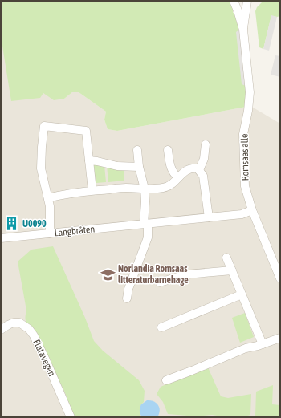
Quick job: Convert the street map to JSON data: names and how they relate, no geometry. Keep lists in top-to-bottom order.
{
  "streets": {
    "street": ["Romsaas alle", "Langbråten", "Flatavegen"]
  },
  "crossings": [
    ["Romsaas alle", "Langbråten"]
  ],
  "places": {
    "building": ["U0090"],
    "school or university": ["Norlandia Romsaas litteraturbarnehage"]
  }
}
